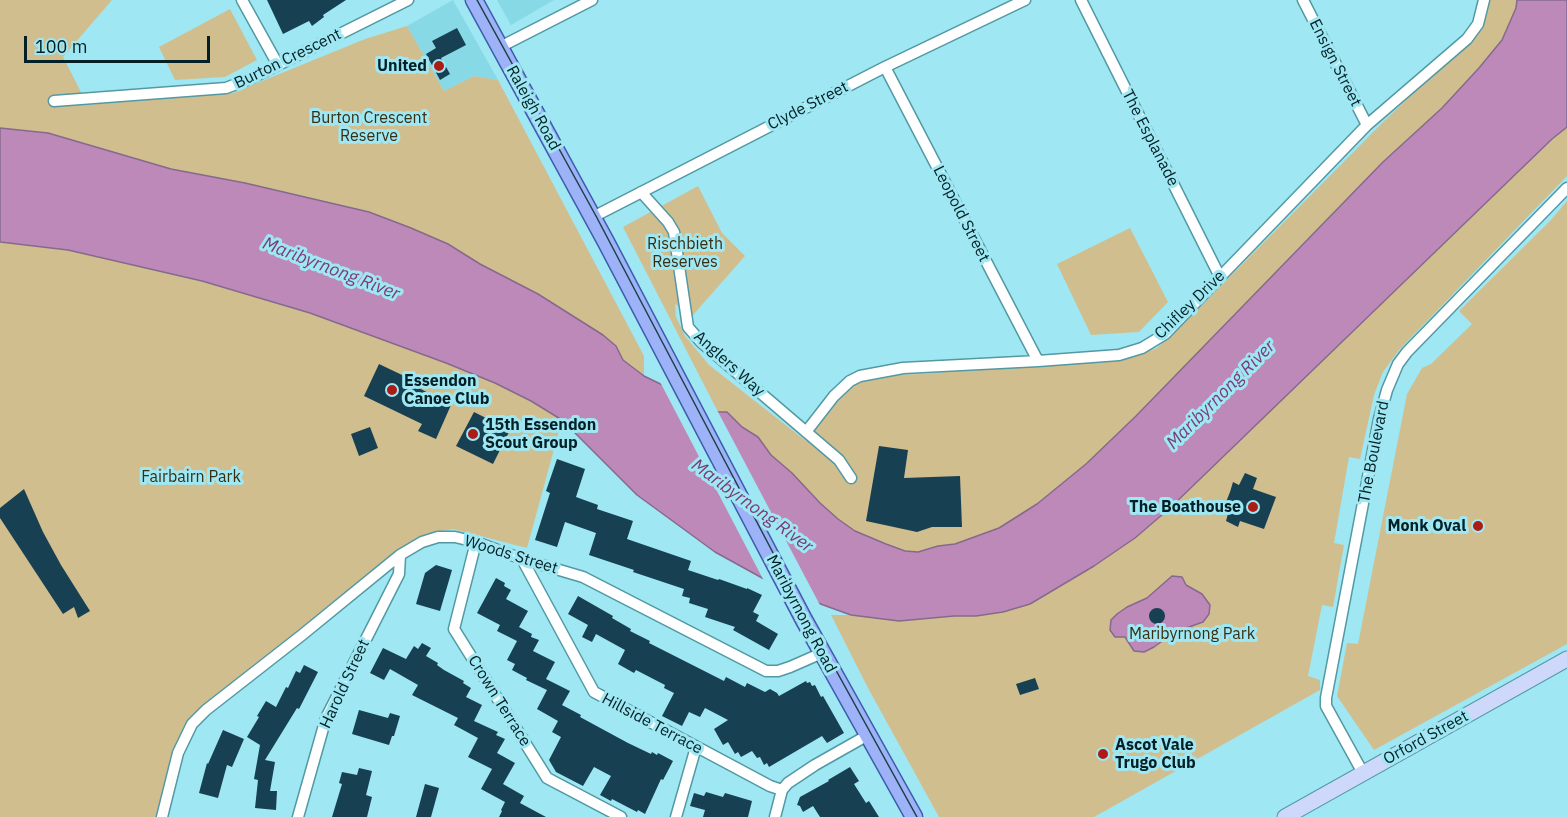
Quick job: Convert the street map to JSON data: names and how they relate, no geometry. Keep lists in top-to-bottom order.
{
  "streets": {
    "main road": ["Raleigh Road", "Maribyrnong Road", "Orford Street"],
    "street": [
      "Burton Crescent",
      "Ensign Street",
      "Clyde Street",
      "The Esplanade",
      "Leopold Street",
      "Chifley Drive",
      "Anglers Way",
      "The Boulevard",
      "Woods Street",
      "Harold Street",
      "Crown Terrace",
      "Hillside Terrace"
    ]
  },
  "crossings": [
    ["Ensign Street", "Chifley Drive"],
    ["Clyde Street", "Raleigh Road"],
    ["Clyde Street", "Leopold Street"],
    ["Clyde Street", "Anglers Way"],
    ["Clyde Street", "Maribyrnong Road"],
    ["Raleigh Road", "Maribyrnong Road"],
    ["The Esplanade", "Chifley Drive"],
    ["Leopold Street", "Chifley Drive"],
    ["Chifley Drive", "Anglers Way"],
    ["The Boulevard", "Orford Street"],
    ["Woods Street", "Maribyrnong Road"],
    ["Woods Street", "Harold Street"],
    ["Woods Street", "Crown Terrace"],
    ["Woods Street", "Hillside Terrace"]
  ],
  "water": ["Maribyrnong River"],
  "parks": [
    "Burton Crescent Reserve",
    "Rischbieth Reserves",
    "Fairbairn Park",
    "Maribyrnong Park"
  ],
  "places": [
    "United",
    "Essendon Canoe Club",
    "15th Essendon Scout Group",
    "The Boathouse",
    "Monk Oval",
    "Ascot Vale Trugo Club"
  ],
  "scale_bar": "100 m"
}
